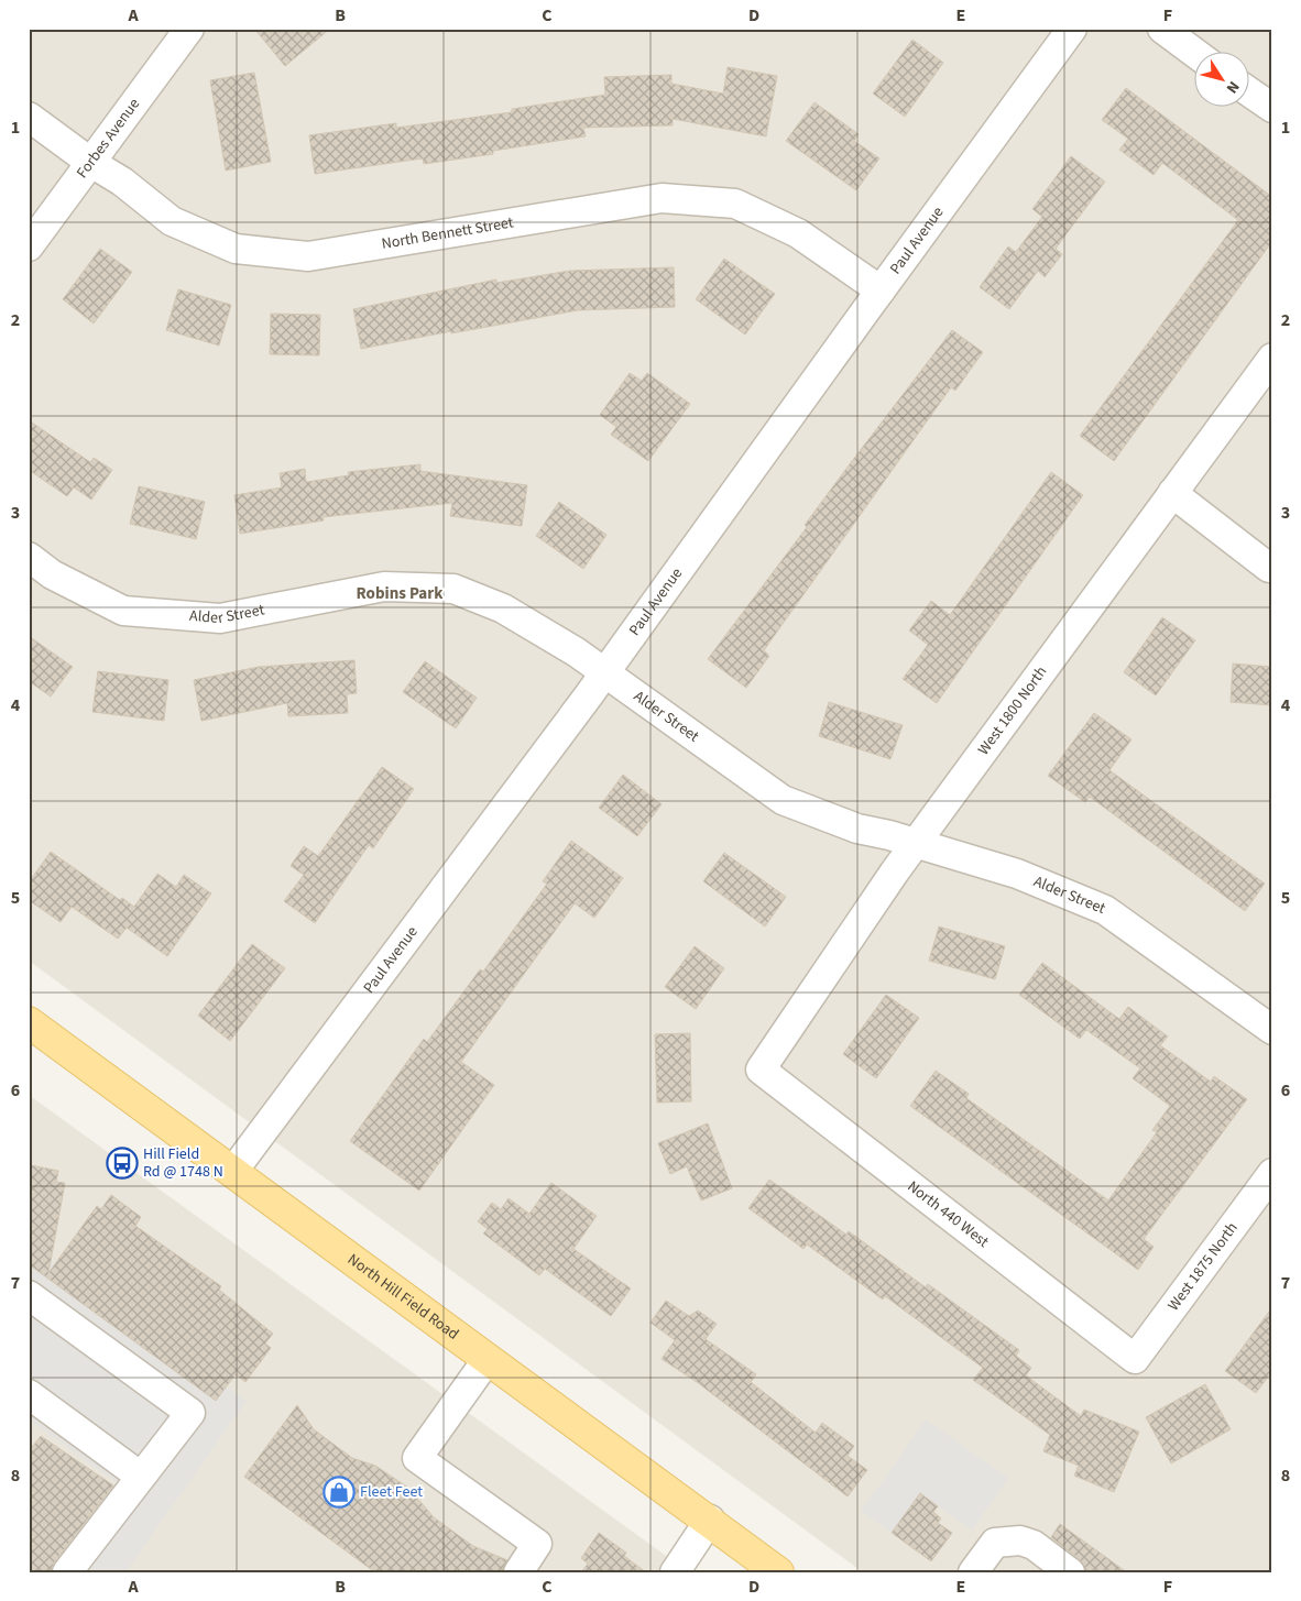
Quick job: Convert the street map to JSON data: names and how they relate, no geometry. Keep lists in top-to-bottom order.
{
  "streets": {
    "main road": ["North Hill Field Road"],
    "street": [
      "Forbes Avenue",
      "North Bennett Street",
      "Paul Avenue",
      "Alder Street",
      "West 1800 North",
      "North 440 West",
      "West 1875 North"
    ]
  },
  "crossings": [
    ["Forbes Avenue", "North Bennett Street"],
    ["North Bennett Street", "Paul Avenue"],
    ["Paul Avenue", "Alder Street"],
    ["Paul Avenue", "North Hill Field Road"],
    ["Alder Street", "West 1800 North"],
    ["West 1800 North", "North 440 West"],
    ["North 440 West", "West 1875 North"]
  ],
  "districts": ["Robins Park"],
  "places": {
    "bus stop": ["Hill Field Rd @ 1748 N"],
    "shop": ["Fleet Feet"]
  },
  "north": "bottom right",
  "grid": {
    "columns": [
      "A",
      "B",
      "C",
      "D",
      "E",
      "F"
    ],
    "rows": [
      "1",
      "2",
      "3",
      "4",
      "5",
      "6",
      "7",
      "8"
    ]
  }
}
